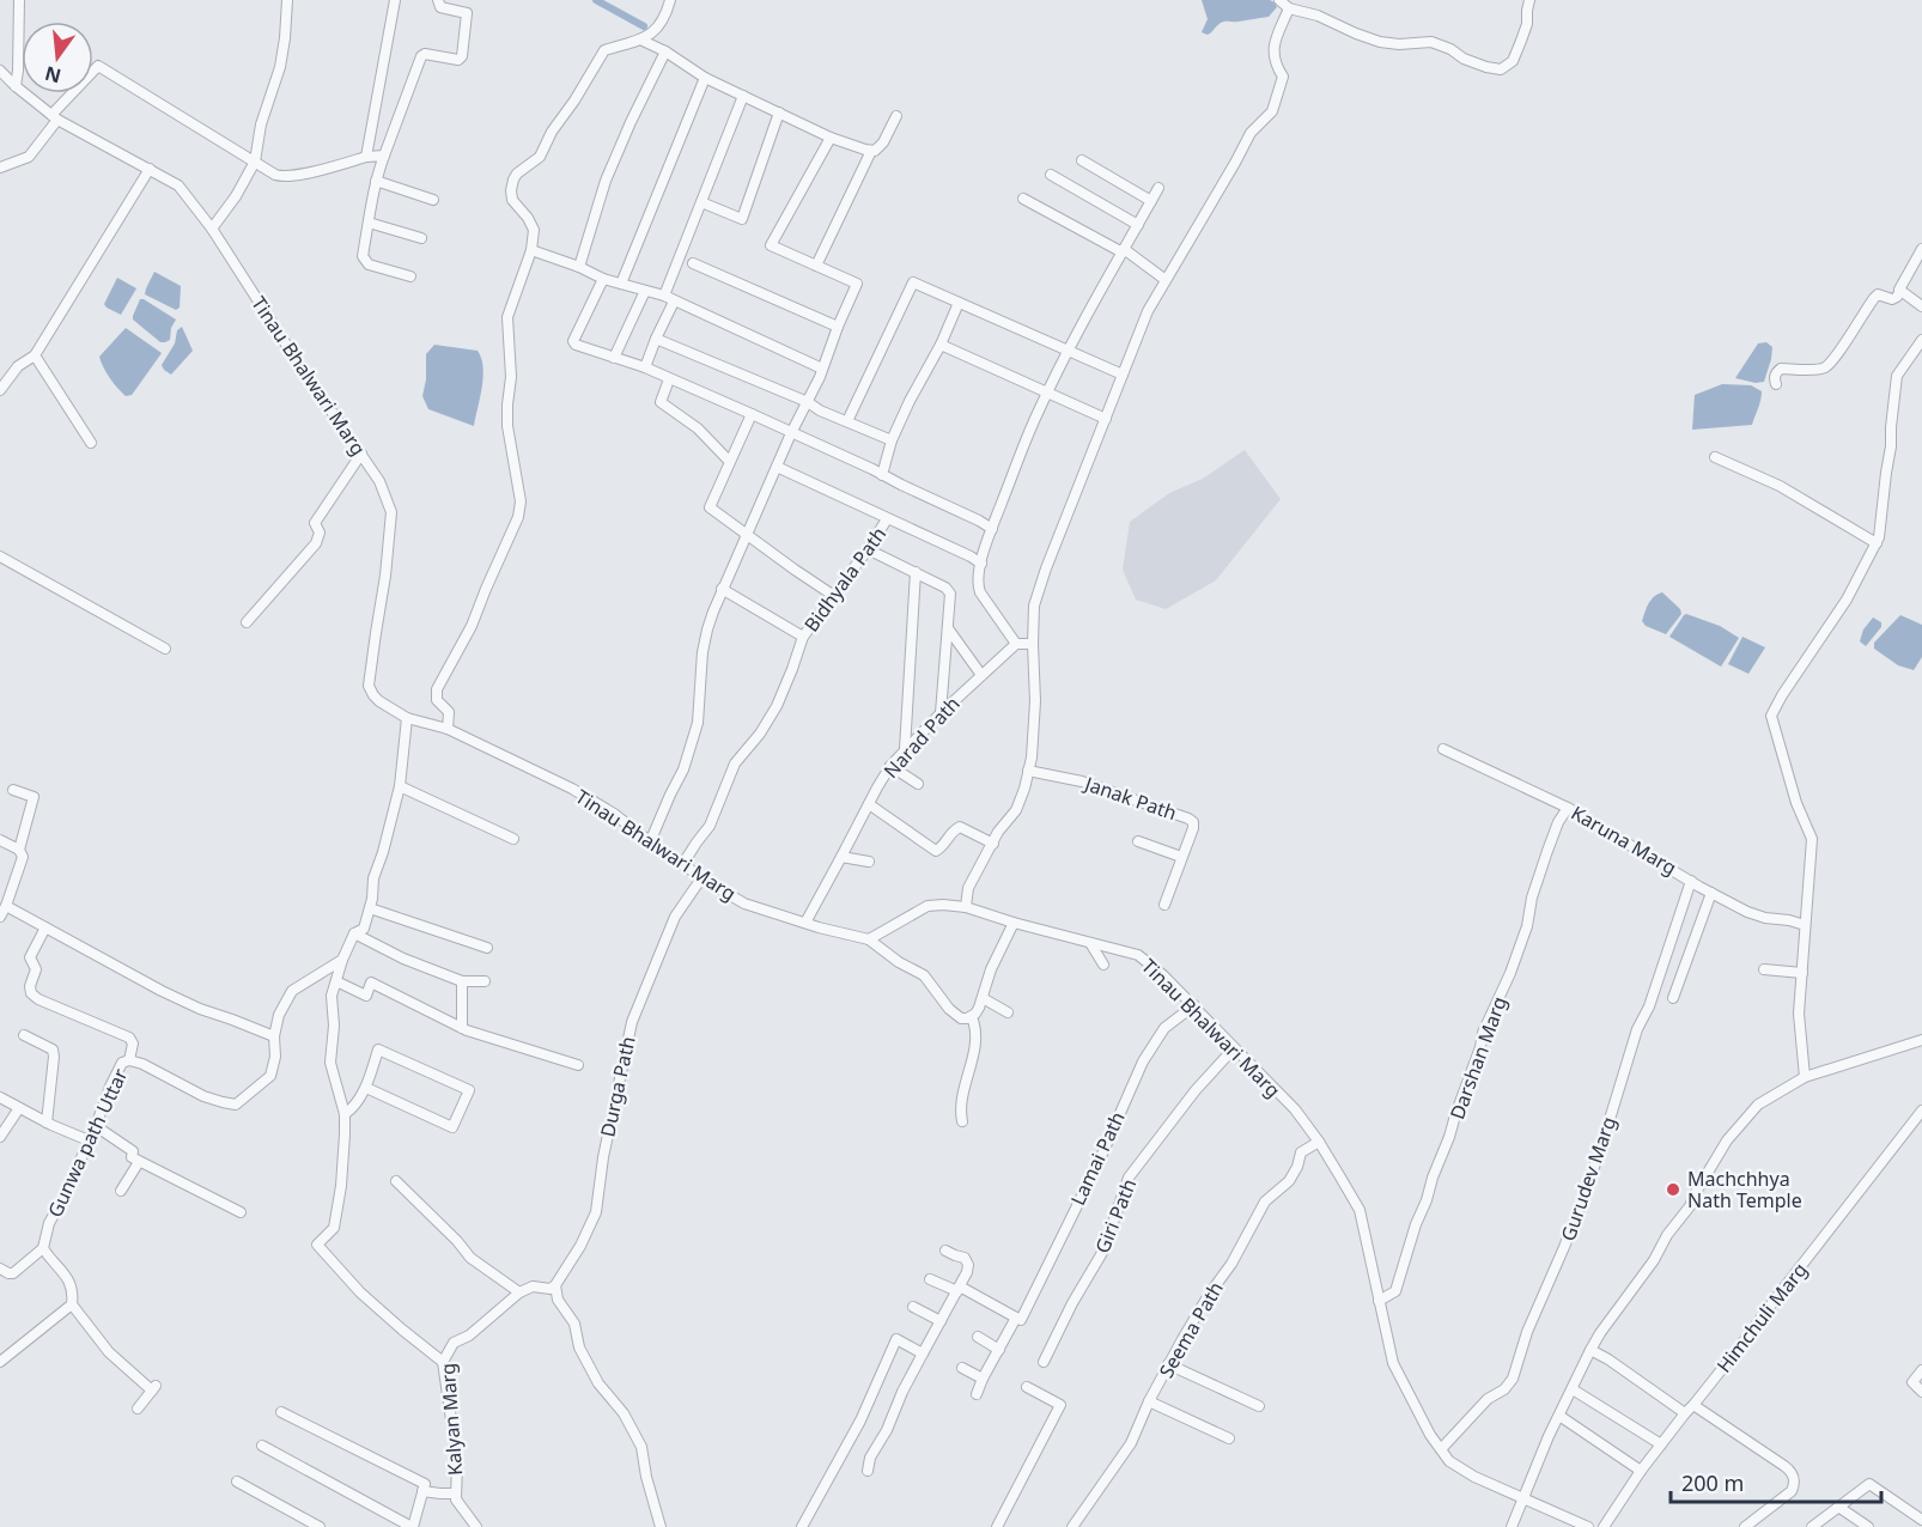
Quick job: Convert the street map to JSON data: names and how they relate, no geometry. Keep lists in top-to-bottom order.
{
  "streets": {
    "street": [
      "Tinau Bhalwari Marg",
      "Bidhyala Path",
      "Narad Path",
      "Janak Path",
      "Karuna Marg",
      "Darshan Marg",
      "Durga Path",
      "Gunwa path Uttar",
      "Lamai Path",
      "Gurudev Marg",
      "Giri Path",
      "Himchuli Marg",
      "Seema Path",
      "Kalyan Marg"
    ]
  },
  "crossings": [
    ["Tinau Bhalwari Marg", "Bidhyala Path"],
    ["Tinau Bhalwari Marg", "Narad Path"],
    ["Tinau Bhalwari Marg", "Darshan Marg"],
    ["Tinau Bhalwari Marg", "Durga Path"],
    ["Tinau Bhalwari Marg", "Lamai Path"],
    ["Tinau Bhalwari Marg", "Gurudev Marg"],
    ["Tinau Bhalwari Marg", "Giri Path"],
    ["Tinau Bhalwari Marg", "Seema Path"],
    ["Karuna Marg", "Darshan Marg"],
    ["Karuna Marg", "Gurudev Marg"]
  ],
  "places": ["Machchhya Nath Temple"],
  "scale_bar": "200 m",
  "north": "bottom"
}
